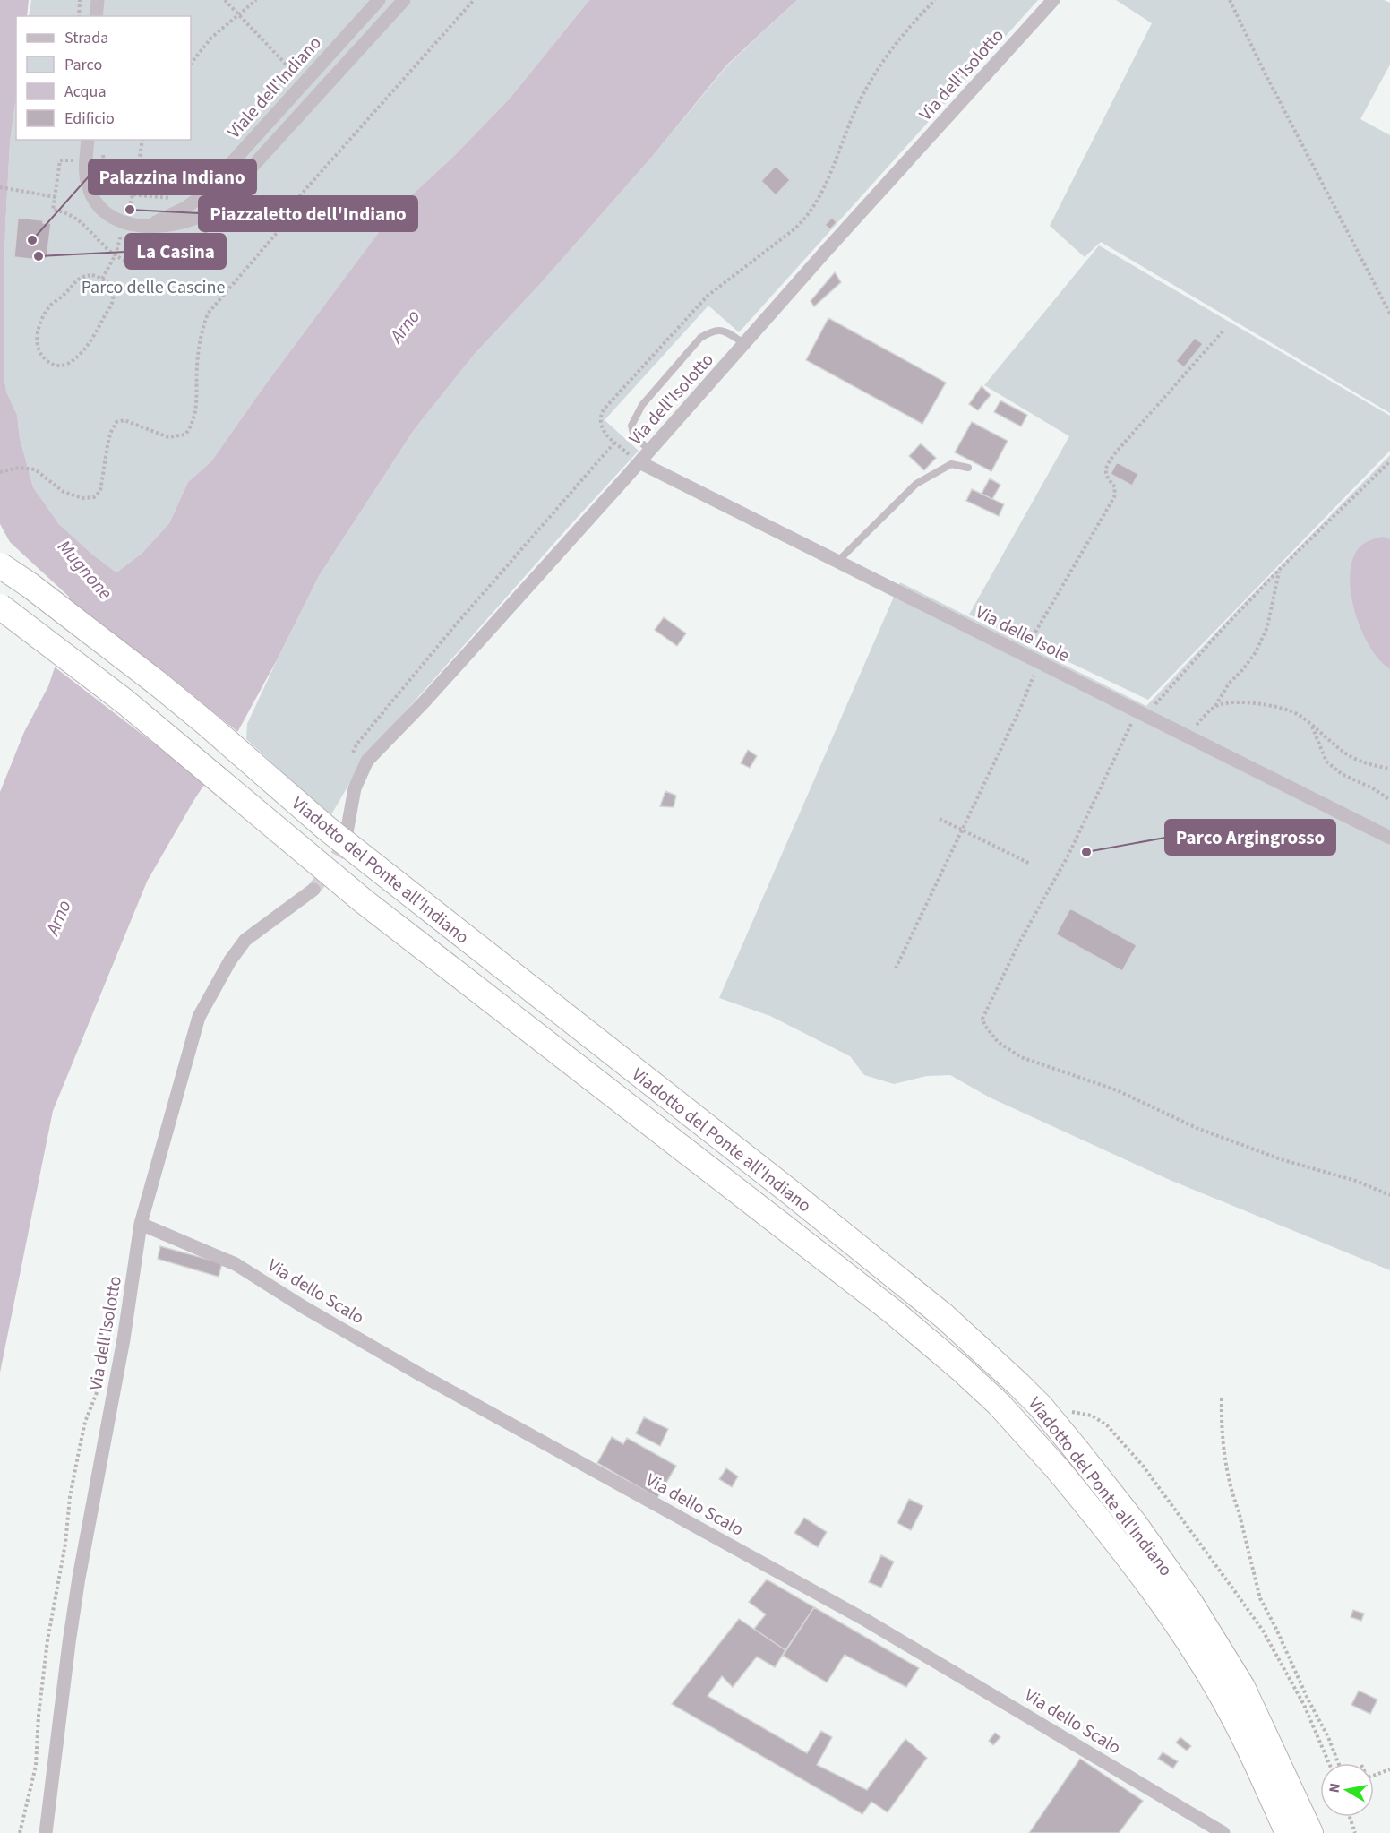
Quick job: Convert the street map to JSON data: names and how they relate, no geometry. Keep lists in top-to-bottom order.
{
  "streets": {
    "highway": ["Viadotto del Ponte all'Indiano"],
    "street": [
      "Via dell'Isolotto",
      "Viale dell'Indiano",
      "Via delle Isole",
      "Via dello Scalo"
    ]
  },
  "crossings": [
    ["Via dell'Isolotto", "Via delle Isole"],
    ["Via dell'Isolotto", "Via dello Scalo"]
  ],
  "water": ["Arno", "Mugnone"],
  "parks": ["Parco delle Cascine"],
  "places": [
    "Piazzaletto dell'Indiano",
    "Palazzina Indiano",
    "La Casina",
    "Parco Argingrosso"
  ],
  "legend": [
    "Strada",
    "Parco",
    "Acqua",
    "Edificio"
  ],
  "north": "left"
}
